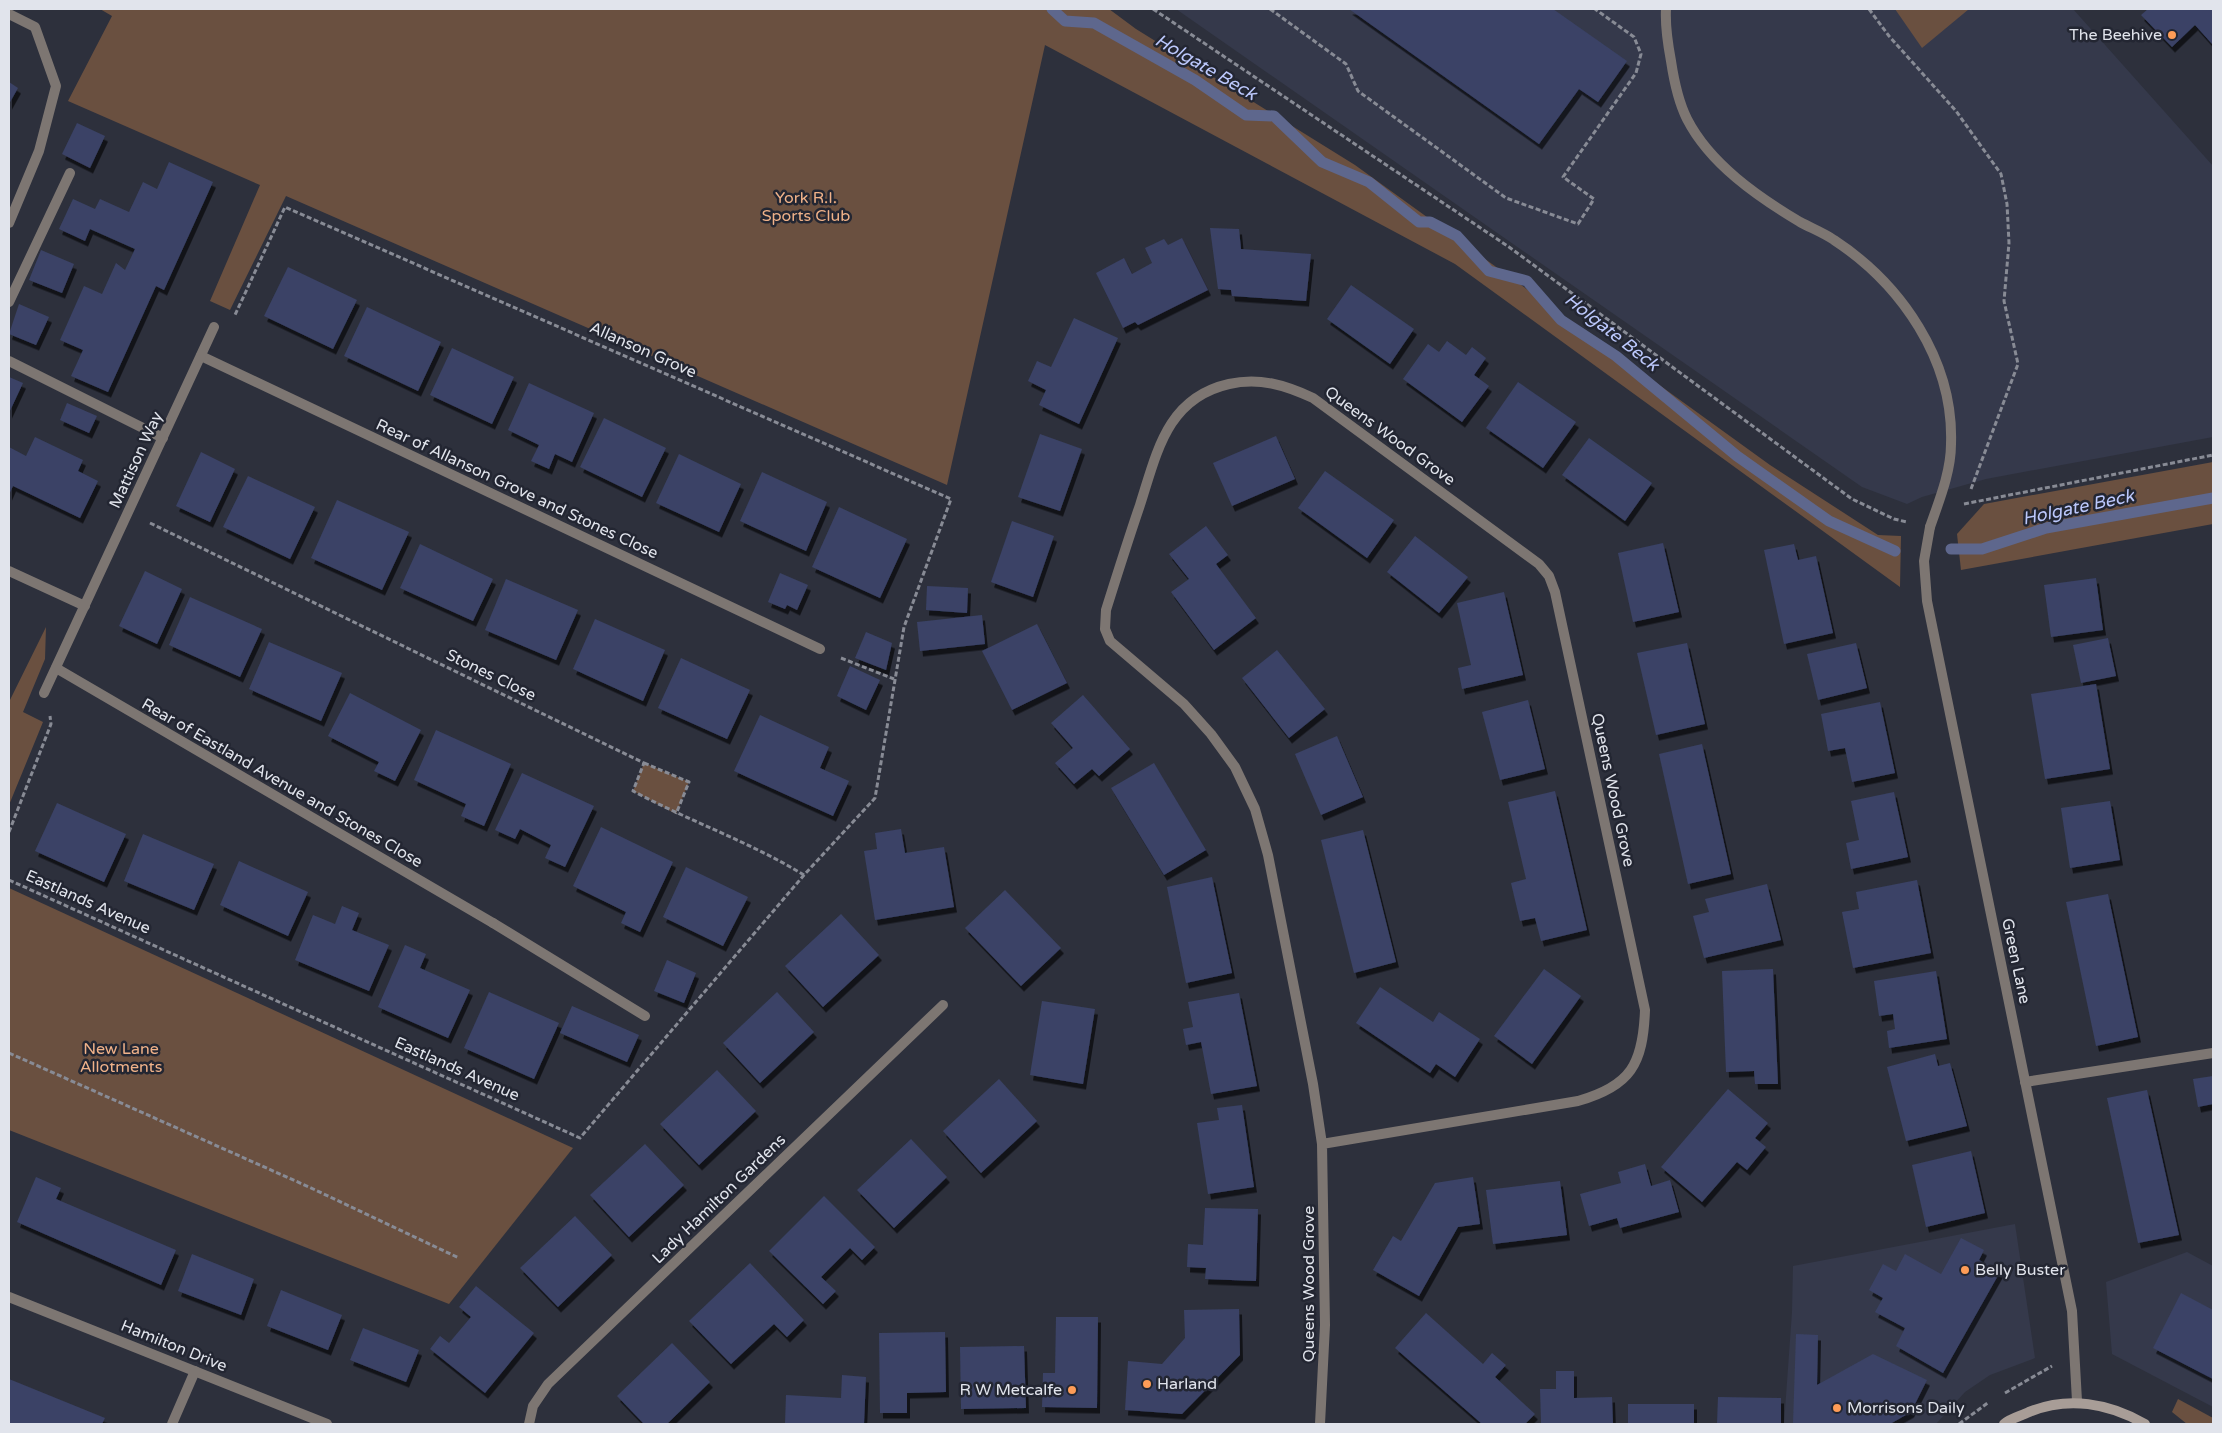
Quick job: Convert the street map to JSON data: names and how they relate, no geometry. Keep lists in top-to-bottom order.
{
  "streets": {
    "street": [
      "Queens Wood Grove",
      "Mattison Way",
      "Rear of Allanson Grove and Stones Close",
      "Rear of Eastland Avenue and Stones Close",
      "Green Lane",
      "Lady Hamilton Gardens",
      "Hamilton Drive"
    ],
    "path": ["Allanson Grove", "Stones Close", "Eastlands Avenue"]
  },
  "crossings": [
    ["Allanson Grove", "Mattison Way"],
    ["Mattison Way", "Rear of Allanson Grove and Stones Close"],
    ["Mattison Way", "Stones Close"],
    ["Mattison Way", "Rear of Eastland Avenue and Stones Close"]
  ],
  "water": ["Holgate Beck"],
  "parks": ["York R.I. Sports Club", "New Lane Allotments"],
  "places": [
    "The Beehive",
    "Belly Buster",
    "Harland",
    "R W Metcalfe",
    "Morrisons Daily"
  ]
}
